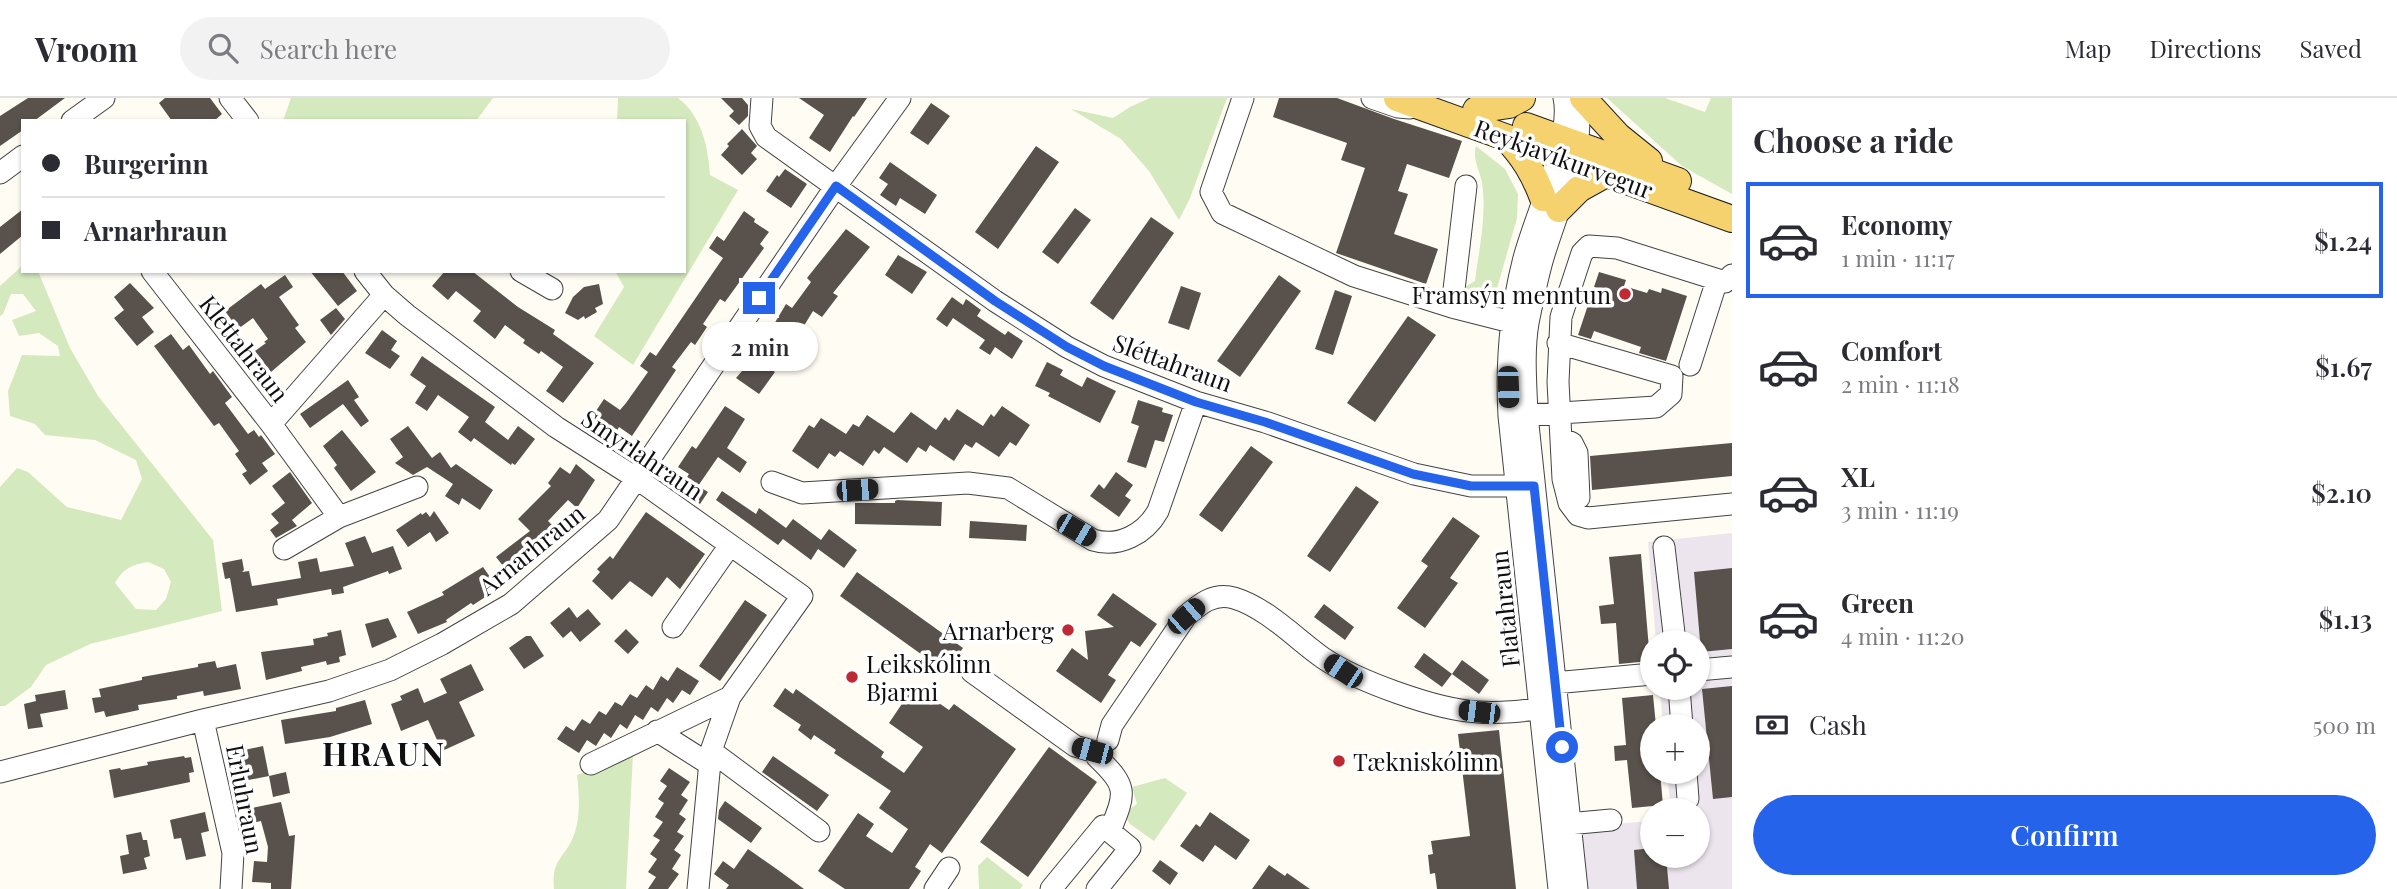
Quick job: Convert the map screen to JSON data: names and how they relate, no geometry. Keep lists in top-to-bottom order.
{
  "streets": {
    "main road": ["Reykjavíkurvegur"],
    "street": [
      "Klettahraun",
      "Sléttahraun",
      "Smyrlahraun",
      "Arnarhraun",
      "Flatahraun",
      "Erluhraun"
    ]
  },
  "crossings": [
    ["Reykjavíkurvegur", "Flatahraun"],
    ["Klettahraun", "Smyrlahraun"],
    ["Sléttahraun", "Arnarhraun"],
    ["Sléttahraun", "Flatahraun"],
    ["Smyrlahraun", "Arnarhraun"],
    ["Arnarhraun", "Erluhraun"]
  ],
  "districts": ["HRAUN"],
  "places": [
    "Framsýn menntun",
    "Arnarberg",
    "Leikskólinn Bjarmi",
    "Tækniskólinn"
  ],
  "page": {
    "header": "Vroom",
    "search": "Search here",
    "nav": ["Map", "Directions", "Saved"],
    "heading": "Choose a ride",
    "banner": ["Burgerinn", "Arnarhraun"],
    "list": [
      {
        "name": "Economy",
        "note": "1 min · 11:17",
        "value": "$1.24"
      },
      {
        "name": "Comfort",
        "note": "2 min · 11:18",
        "value": "$1.67"
      },
      {
        "name": "XL",
        "note": "3 min · 11:19",
        "value": "$2.10"
      },
      {
        "name": "Green",
        "note": "4 min · 11:20",
        "value": "$1.13"
      }
    ],
    "bubble": "2 min",
    "map_buttons": ["+", "−"],
    "pay": ["Cash", "500 m"],
    "buttons": "Confirm"
  }
}
